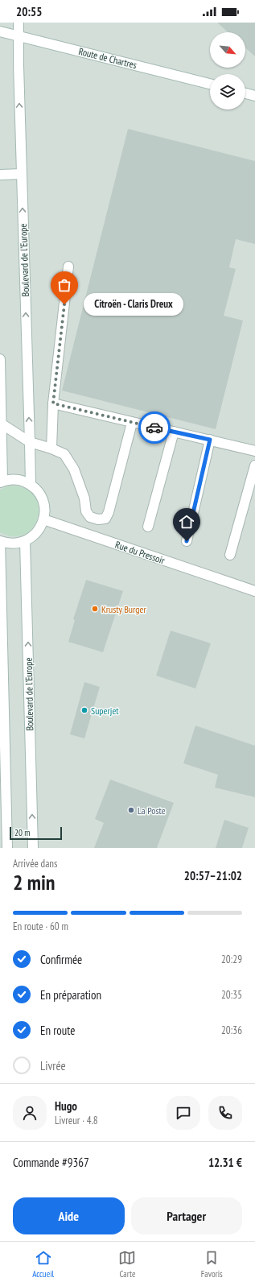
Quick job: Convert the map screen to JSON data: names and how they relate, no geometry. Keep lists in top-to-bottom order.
{
  "streets": {
    "street": ["Route de Chartres", "Boulevard de l'Europe", "Rue du Pressoir"]
  },
  "crossings": [
    ["Route de Chartres", "Boulevard de l'Europe"]
  ],
  "places": [
    "Citroën - Claris Dreux",
    "Krusty Burger",
    "Superjet",
    "La Poste"
  ],
  "scale_bar": "20 m",
  "north": "bottom right",
  "page": {
    "status": "20:55",
    "bubble": "Citroën - Claris Dreux",
    "scale": "20 m",
    "heading": ["2 min", "Arrivée dans", "20:57–21:02"],
    "panel": [
      "Hugo",
      "Livreur · 4.8",
      "Commande #9367",
      "12.31 €"
    ],
    "bar": "En route · 60 m",
    "list": [
      ["Confirmée", "20:29"],
      ["En préparation", "20:35"],
      ["En route", "20:36"],
      "Livrée"
    ],
    "buttons": ["Aide", "Partager"],
    "tabs": ["Accueil", "Carte", "Favoris"]
  }
}
